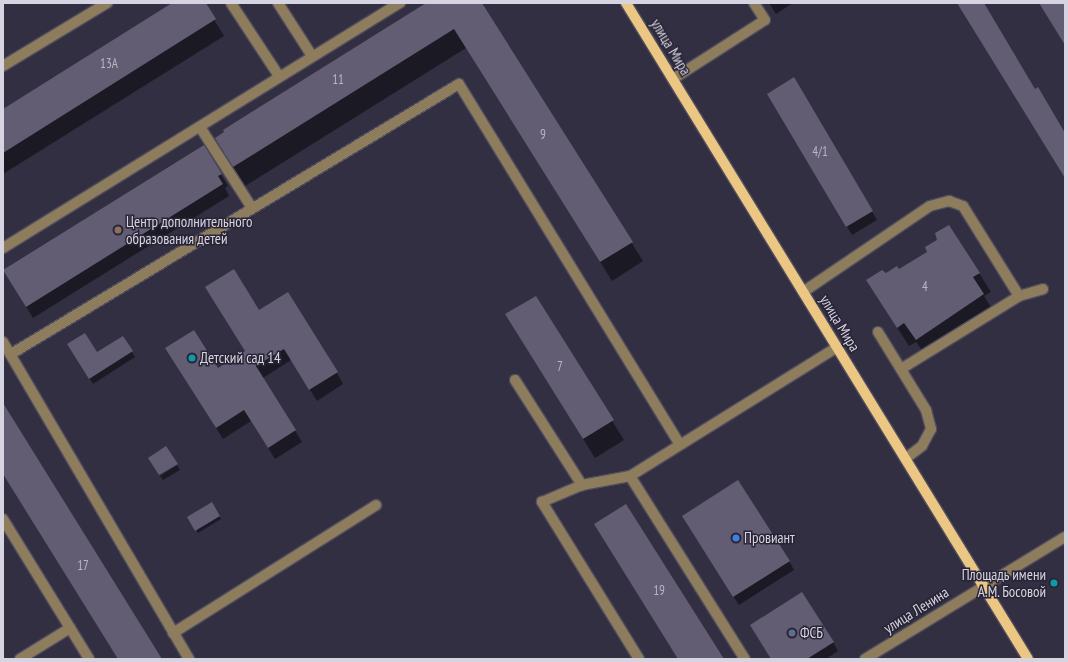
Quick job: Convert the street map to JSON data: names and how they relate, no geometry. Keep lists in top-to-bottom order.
{
  "streets": {
    "main road": ["улица Мира"],
    "street": ["улица Ленина"]
  },
  "crossings": [
    ["улица Мира", "улица Ленина"]
  ],
  "places": [
    "Центр дополнительного образования детей",
    "Детский сад 14",
    "Провиант",
    "Площадь имени А.М. Босовой",
    "ФСБ"
  ],
  "house_numbers": [
    "13А",
    "11",
    "9",
    "4/1",
    "4",
    "7",
    "17",
    "19"
  ]
}
